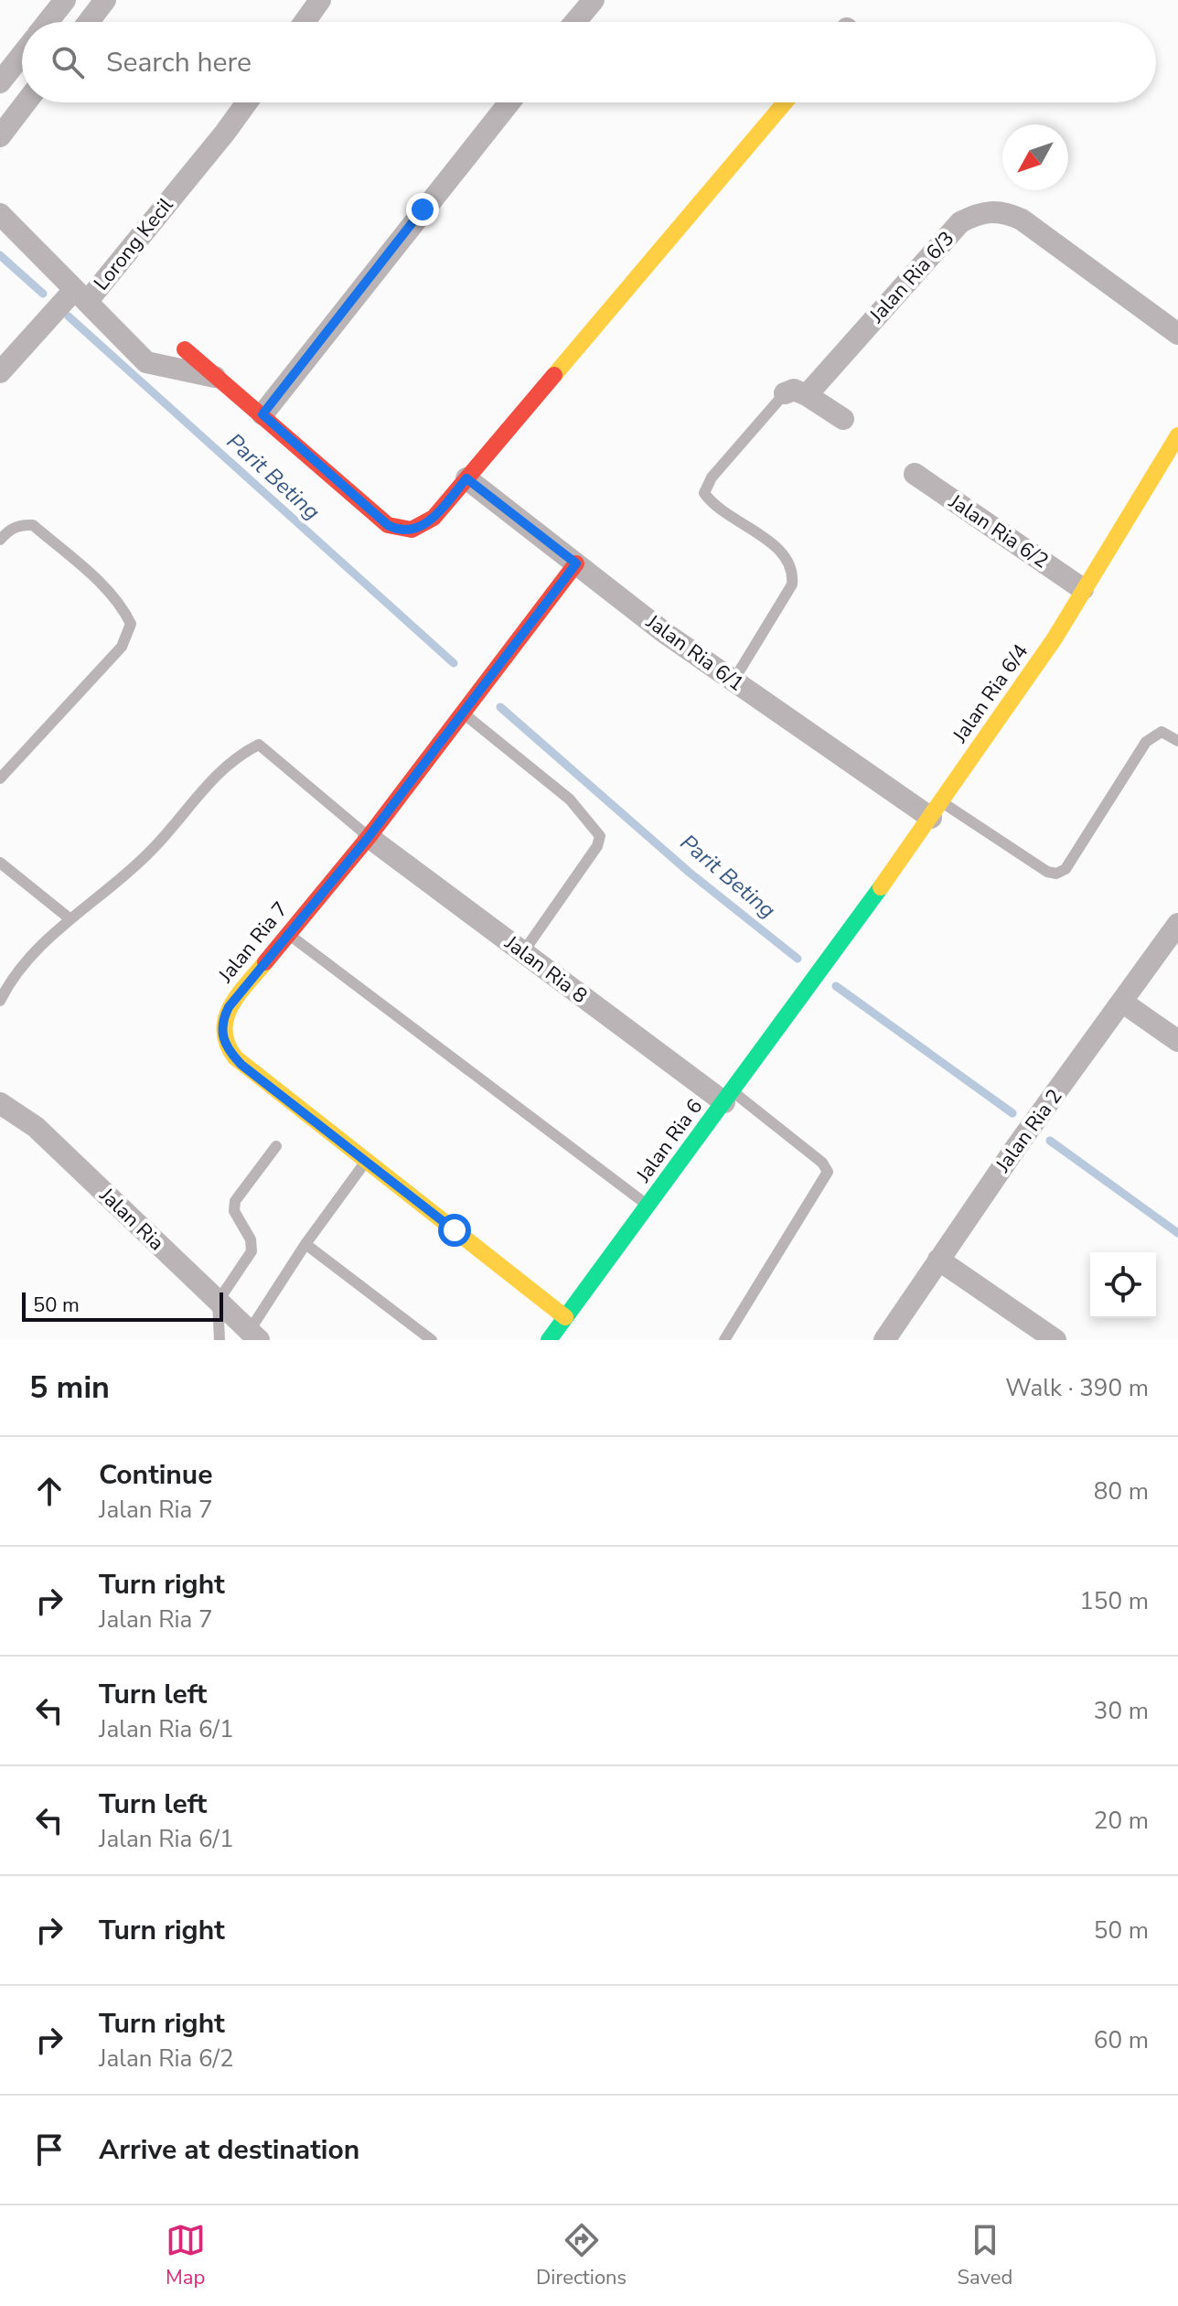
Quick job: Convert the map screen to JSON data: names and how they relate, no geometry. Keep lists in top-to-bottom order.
{
  "streets": {
    "street": [
      "Lorong Kecil",
      "Jalan Ria 6/3",
      "Jalan Ria 6/2",
      "Jalan Ria 6/1",
      "Jalan Ria 6/4",
      "Jalan Ria 7",
      "Jalan Ria 8",
      "Jalan Ria 2",
      "Jalan Ria 6",
      "Jalan Ria"
    ]
  },
  "crossings": [
    ["Jalan Ria 6/2", "Jalan Ria 6/4"],
    ["Jalan Ria 6/1", "Jalan Ria 6/4"],
    ["Jalan Ria 6/1", "Jalan Ria 7"],
    ["Jalan Ria 6/4", "Jalan Ria 6"],
    ["Jalan Ria 7", "Jalan Ria 8"],
    ["Jalan Ria 7", "Jalan Ria 6"],
    ["Jalan Ria 8", "Jalan Ria 6"]
  ],
  "water": ["Parit Beting"],
  "scale_bar": "50 m",
  "north": "bottom left",
  "page": {
    "search": "Search here",
    "scale": "50 m",
    "heading": ["5 min", "Walk · 390 m"],
    "list": [
      ["Continue", "Jalan Ria 7", "80 m"],
      ["Turn right", "Jalan Ria 7", "150 m"],
      ["Turn left", "Jalan Ria 6/1", "30 m"],
      ["Turn left", "Jalan Ria 6/1", "20 m"],
      ["Turn right", "50 m"],
      ["Turn right", "Jalan Ria 6/2", "60 m"],
      "Arrive at destination"
    ],
    "nav": ["Map", "Directions", "Saved"]
  }
}
